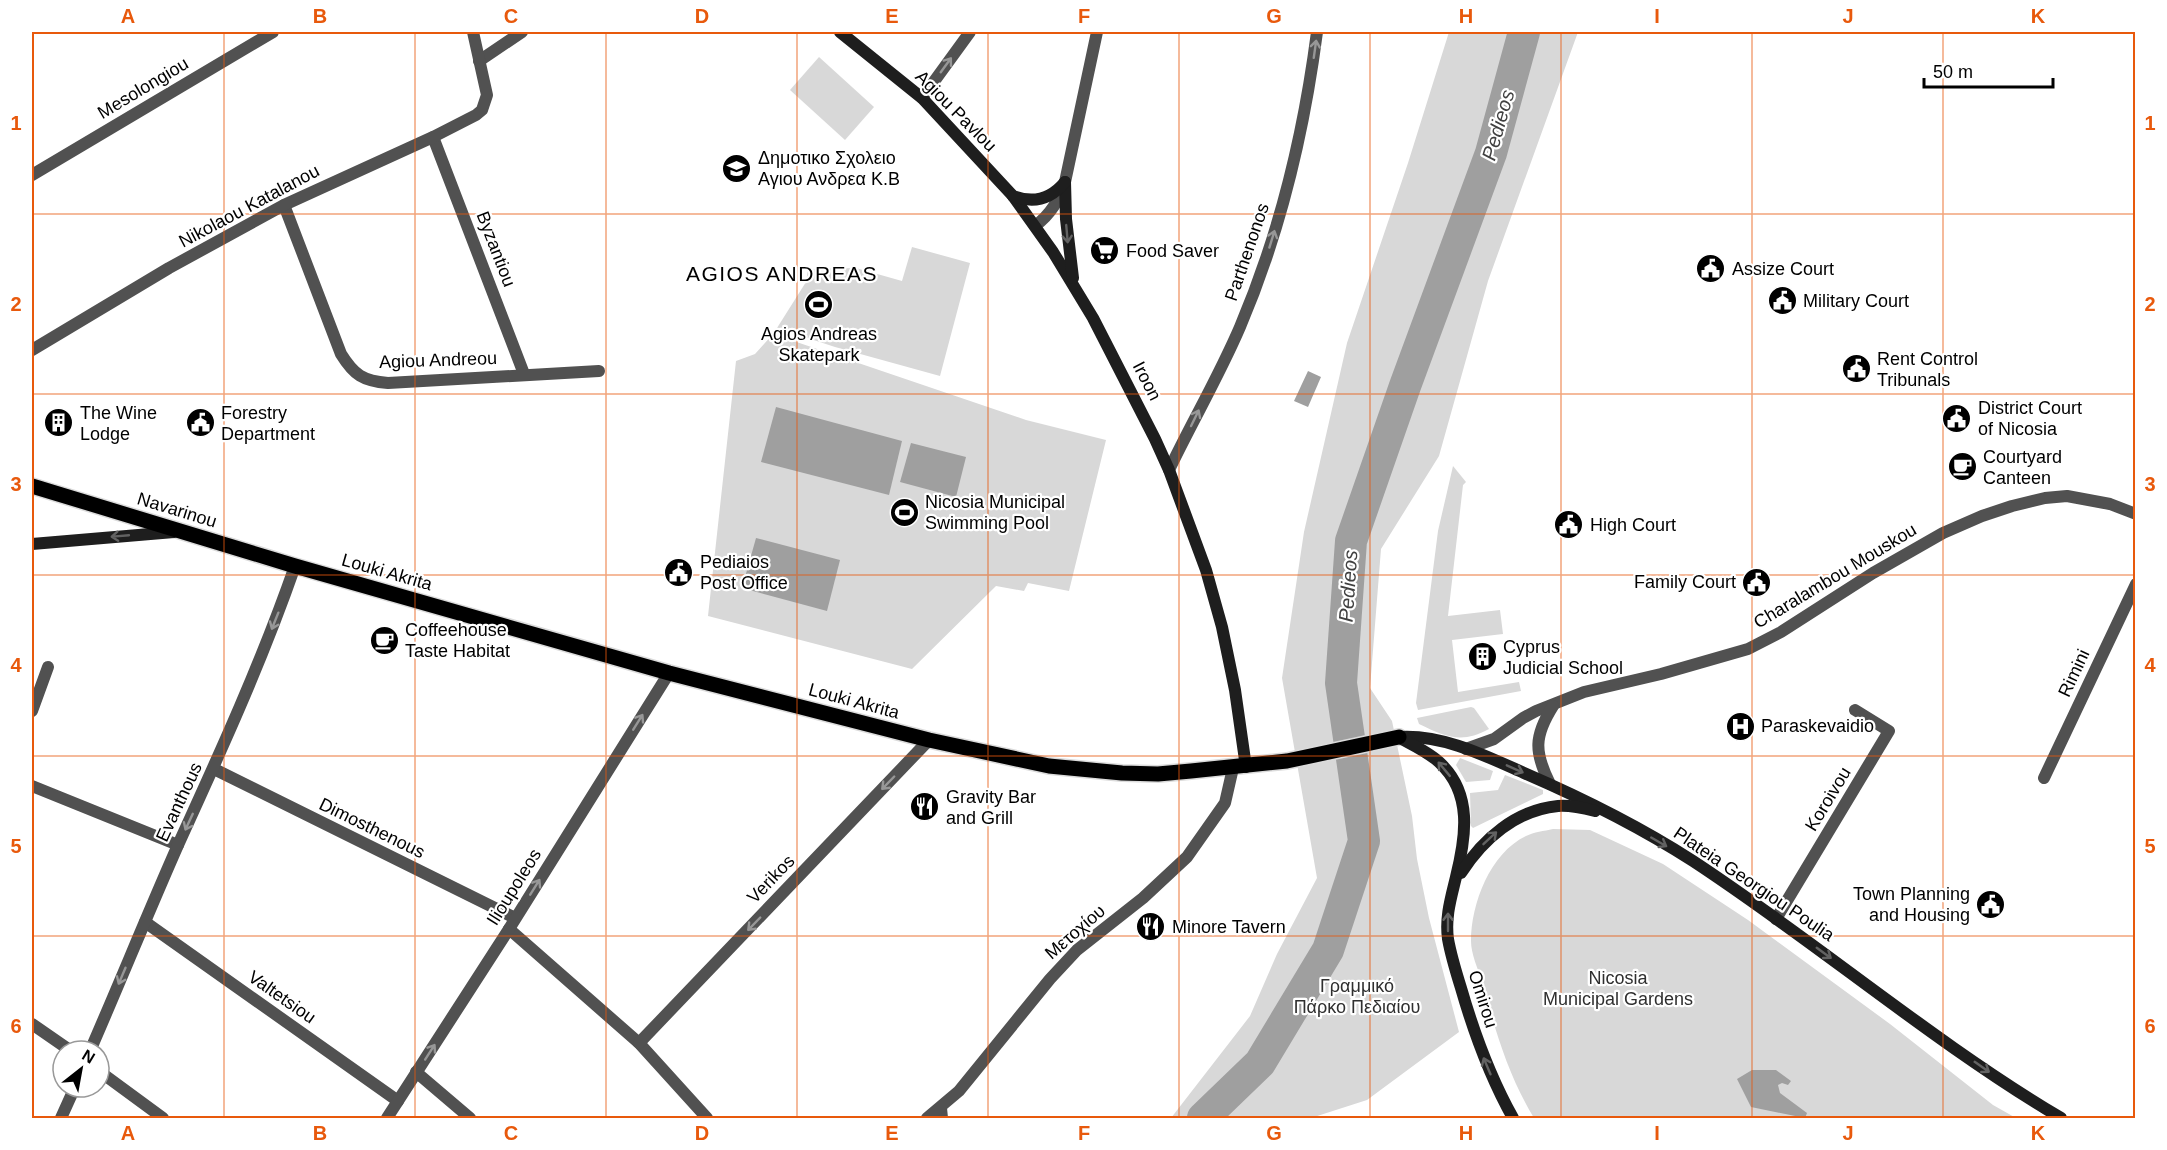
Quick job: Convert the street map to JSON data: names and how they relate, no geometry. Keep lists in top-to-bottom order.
{
  "streets": {
    "main road": [
      "Agiou Pavlou",
      "Iroon",
      "Navarinou",
      "Louki Akrita",
      "Plateia Georgiou Poulia",
      "Omirou"
    ],
    "street": [
      "Mesolongiou",
      "Nikolaou Katalanou",
      "Byzantiou",
      "Parthenonos",
      "Agiou Andreou",
      "Charalambou Mouskou",
      "Rimini",
      "Koroivou",
      "Evanthous",
      "Dimosthenous",
      "Verikos",
      "Ilioupoleos",
      "Μετοχίου",
      "Valtetsiou"
    ]
  },
  "crossings": [
    ["Agiou Pavlou", "Iroon"],
    ["Nikolaou Katalanou", "Byzantiou"],
    ["Nikolaou Katalanou", "Agiou Andreou"],
    ["Byzantiou", "Agiou Andreou"],
    ["Parthenonos", "Iroon"],
    ["Iroon", "Louki Akrita"],
    ["Iroon", "Μετοχίου"],
    ["Navarinou", "Louki Akrita"],
    ["Navarinou", "Evanthous"],
    ["Louki Akrita", "Verikos"],
    ["Louki Akrita", "Plateia Georgiou Poulia"],
    ["Louki Akrita", "Ilioupoleos"],
    ["Louki Akrita", "Μετοχίου"],
    ["Louki Akrita", "Omirou"],
    ["Charalambou Mouskou", "Plateia Georgiou Poulia"],
    ["Koroivou", "Plateia Georgiou Poulia"],
    ["Evanthous", "Dimosthenous"],
    ["Evanthous", "Valtetsiou"],
    ["Dimosthenous", "Verikos"],
    ["Dimosthenous", "Ilioupoleos"],
    ["Plateia Georgiou Poulia", "Omirou"],
    ["Ilioupoleos", "Valtetsiou"]
  ],
  "one_way": [
    "Parthenonos",
    "Evanthous",
    "Verikos",
    "Plateia Georgiou Poulia",
    "Ilioupoleos"
  ],
  "districts": ["AGIOS ANDREAS"],
  "water": ["Pedieos"],
  "parks": ["Nicosia Municipal Gardens", "Γραμμικό Πάρκο Πεδιαίου"],
  "places": {
    "school or university": ["Δημοτικο Σχολειο Αγιου Ανδρεα Κ.Β"],
    "supermarket": ["Food Saver"],
    "public building": [
      "Assize Court",
      "Military Court",
      "Rent Control Tribunals",
      "District Court of Nicosia",
      "Forestry Department",
      "High Court",
      "Pediaios Post Office",
      "Family Court",
      "Town Planning and Housing"
    ],
    "sports": ["Agios Andreas Skatepark", "Nicosia Municipal Swimming Pool"],
    "building": ["The Wine Lodge", "Cyprus Judicial School"],
    "cafe": ["Courtyard Canteen", "Coffeehouse Taste Habitat"],
    "hospital": ["Paraskevaidio"],
    "restaurant": ["Gravity Bar and Grill", "Minore Tavern"]
  },
  "scale_bar": "50 m",
  "north": "top right",
  "grid": {
    "columns": [
      "A",
      "B",
      "C",
      "D",
      "E",
      "F",
      "G",
      "H",
      "I",
      "J",
      "K"
    ],
    "rows": [
      "1",
      "2",
      "3",
      "4",
      "5",
      "6"
    ]
  }
}
